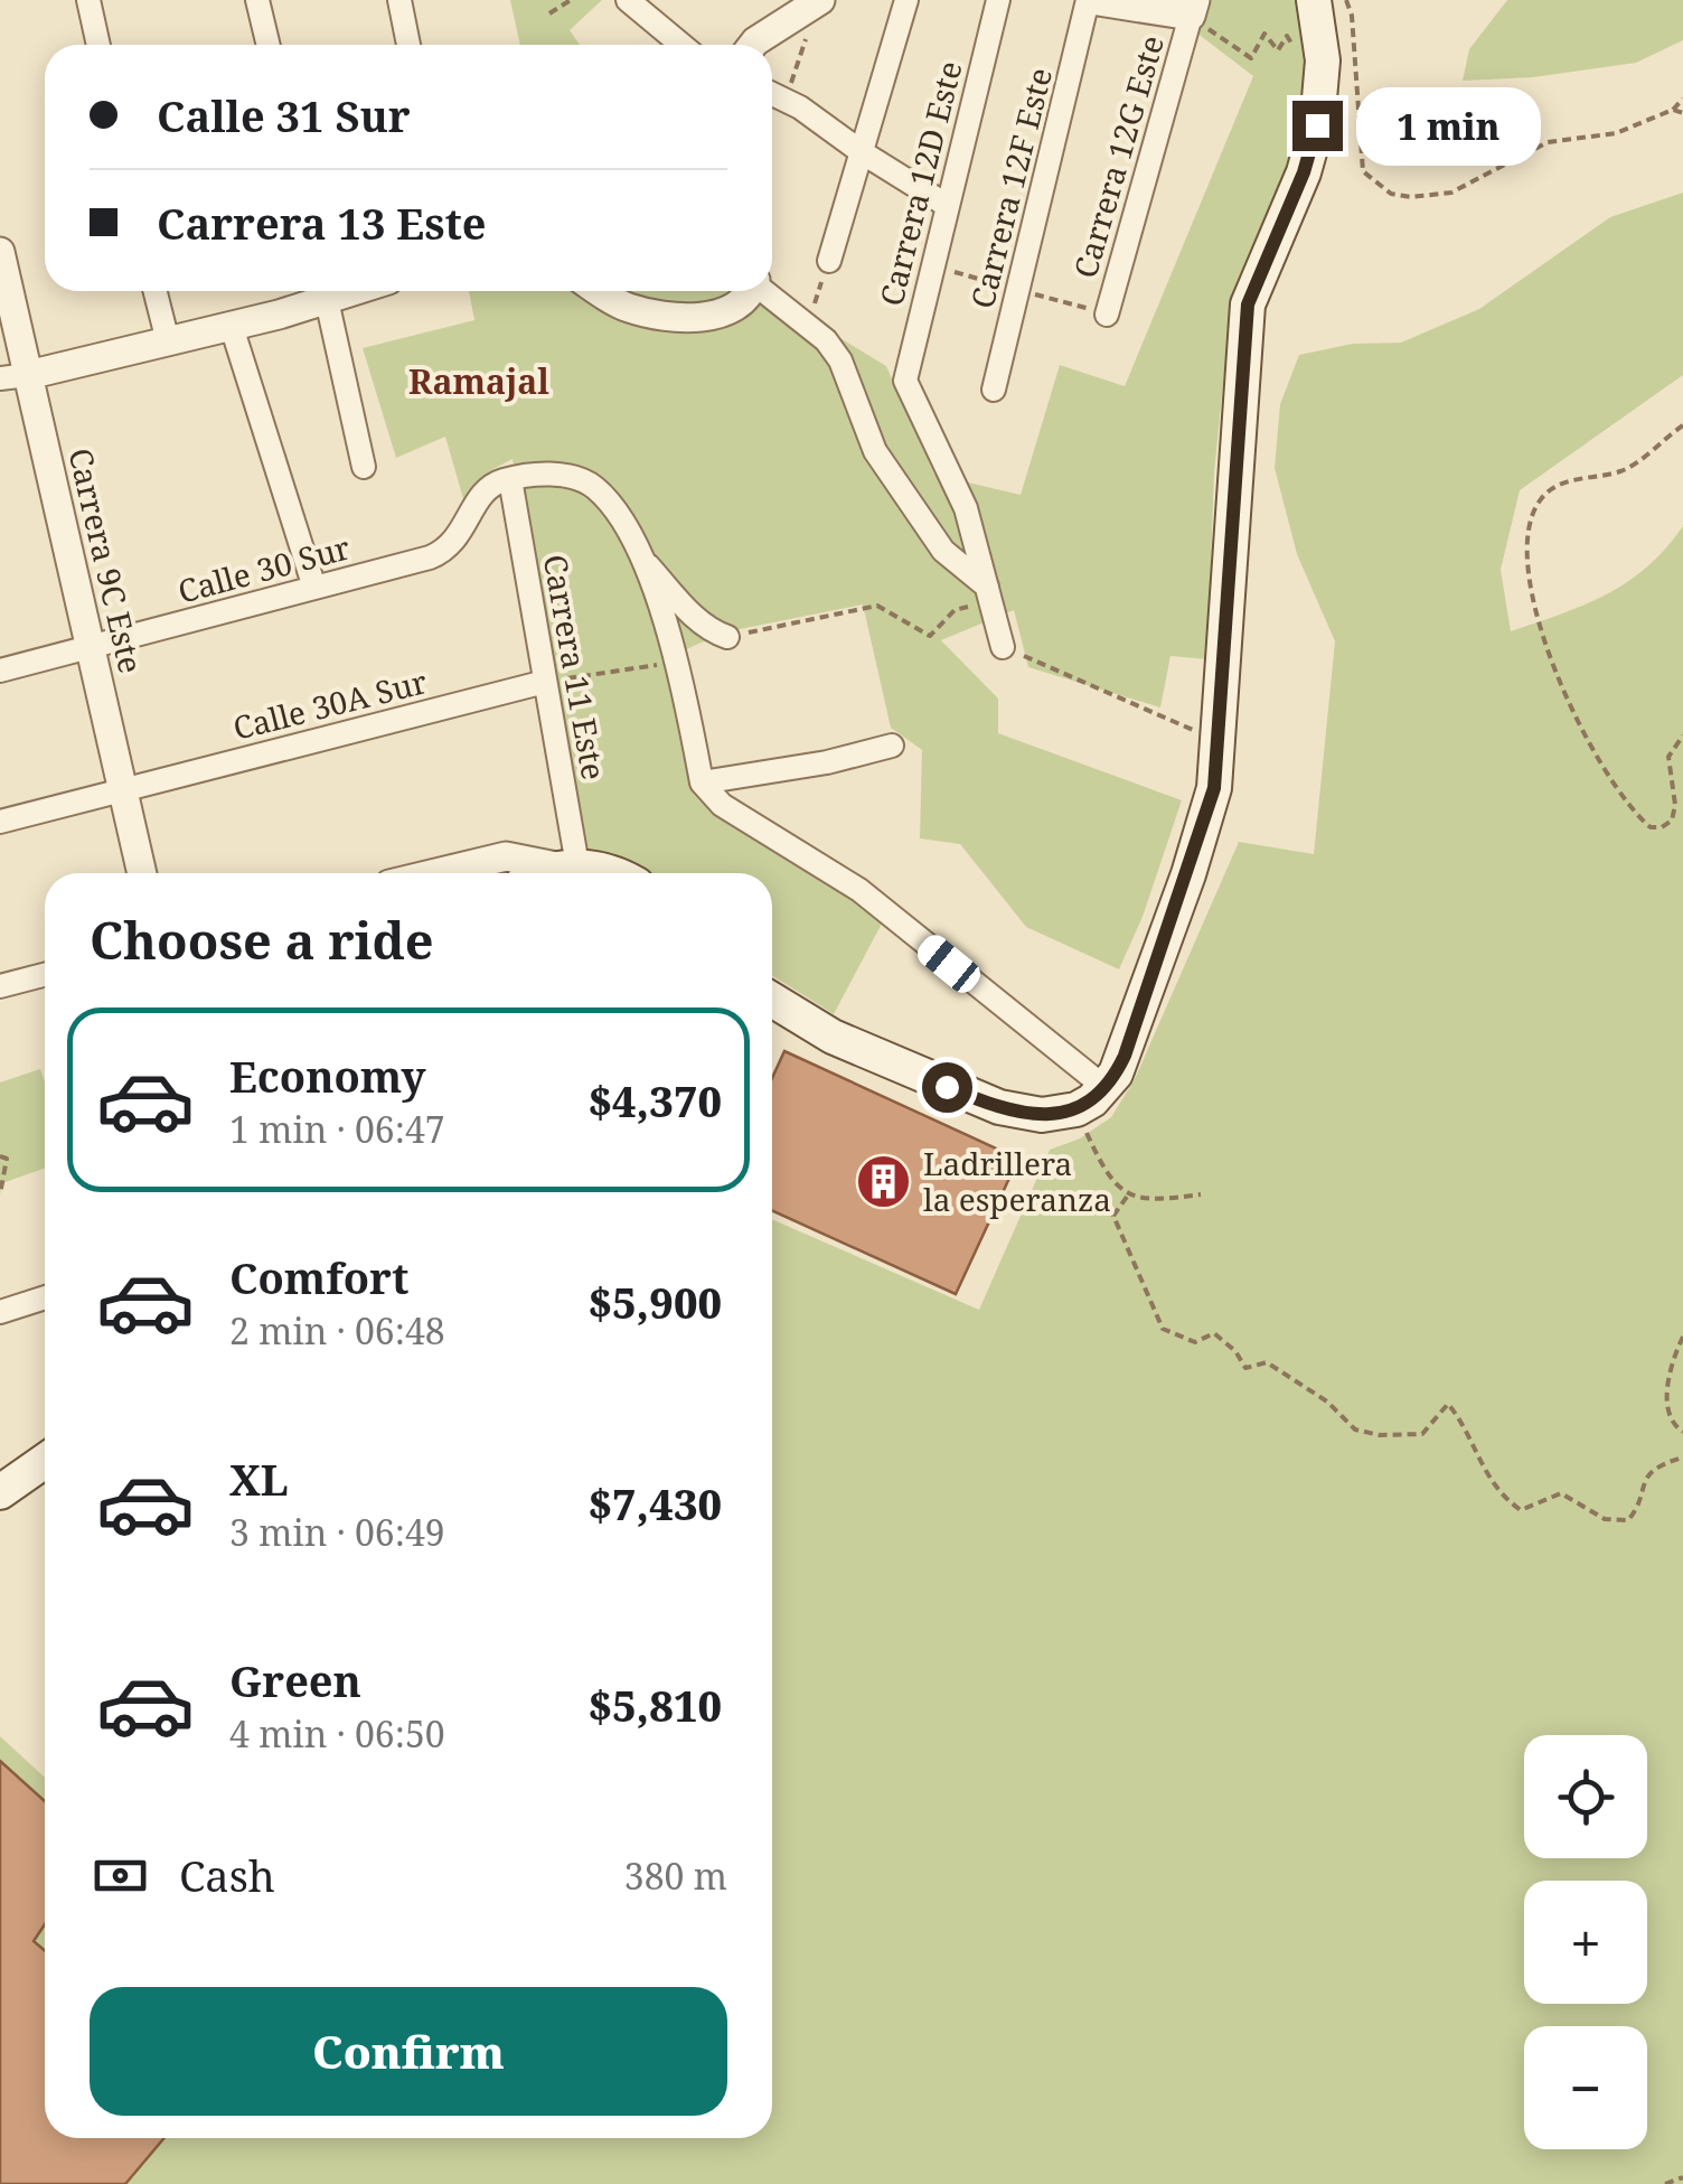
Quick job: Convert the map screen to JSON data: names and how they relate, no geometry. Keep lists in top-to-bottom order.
{
  "streets": {
    "street": [
      "Carrera 12G Este",
      "Carrera 12D Este",
      "Carrera 12F Este",
      "Carrera 9C Este",
      "Calle 30 Sur",
      "Carrera 11 Este",
      "Calle 30A Sur"
    ]
  },
  "crossings": [
    ["Carrera 9C Este", "Calle 30 Sur"],
    ["Carrera 9C Este", "Calle 30A Sur"],
    ["Calle 30 Sur", "Carrera 11 Este"],
    ["Carrera 11 Este", "Calle 30A Sur"]
  ],
  "districts": ["Ramajal"],
  "places": {
    "building": ["Ladrillera la esperanza"]
  },
  "page": {
    "banner": ["Calle 31 Sur", "Carrera 13 Este"],
    "bubble": "1 min",
    "heading": "Choose a ride",
    "list": [
      {
        "name": "Economy",
        "note": "1 min · 06:47",
        "value": "$4,370"
      },
      {
        "name": "Comfort",
        "note": "2 min · 06:48",
        "value": "$5,900"
      },
      {
        "name": "XL",
        "note": "3 min · 06:49",
        "value": "$7,430"
      },
      {
        "name": "Green",
        "note": "4 min · 06:50",
        "value": "$5,810"
      }
    ],
    "map_buttons": ["+", "−"],
    "pay": ["Cash", "380 m"],
    "buttons": "Confirm"
  }
}
